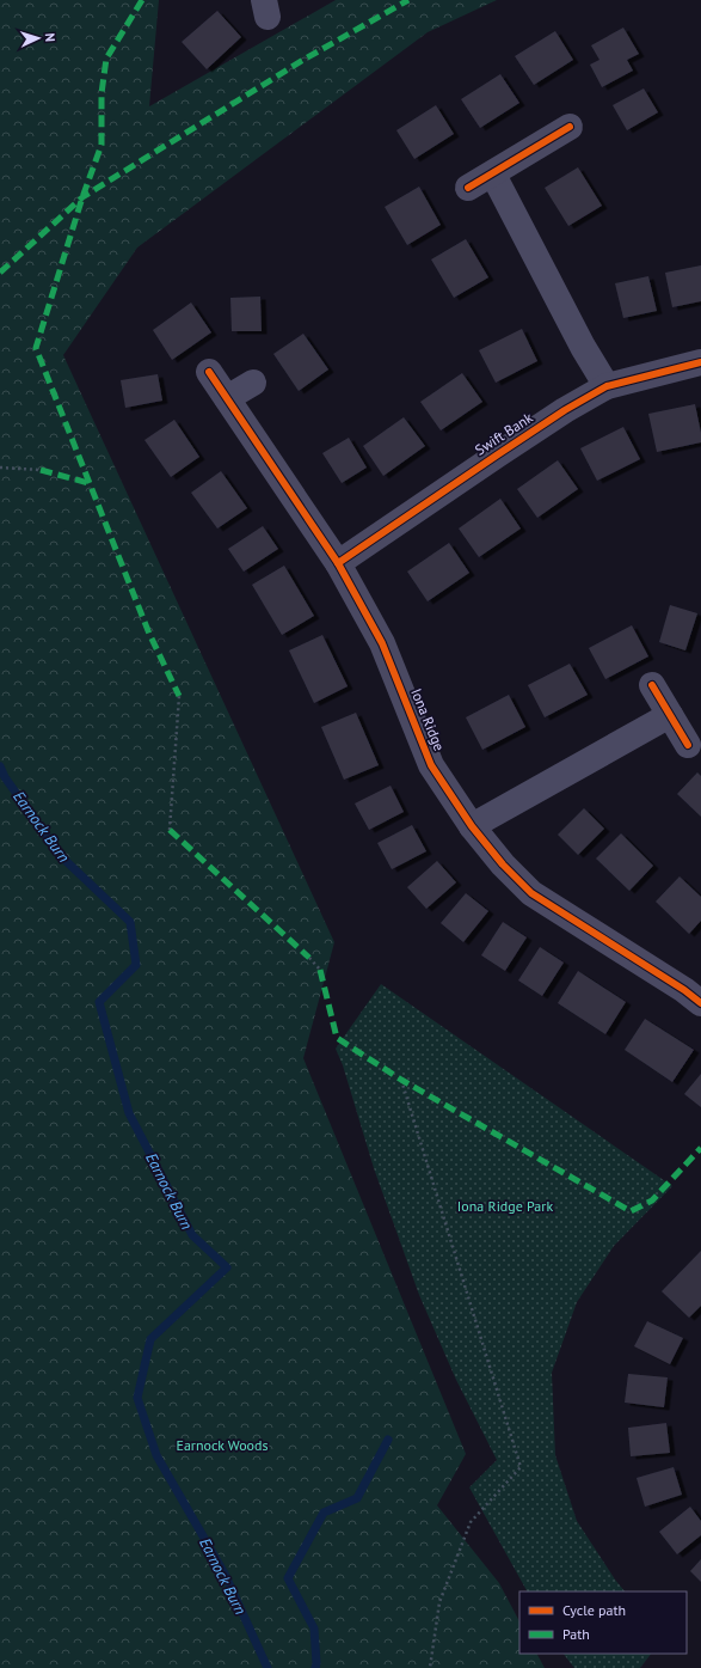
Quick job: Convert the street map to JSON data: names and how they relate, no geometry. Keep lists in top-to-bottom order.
{
  "streets": {
    "street": ["Swift Bank", "Iona Ridge"]
  },
  "crossings": [
    ["Swift Bank", "Iona Ridge"]
  ],
  "water": ["Earnock Burn"],
  "parks": ["Iona Ridge Park", "Earnock Woods"],
  "legend": ["Cycle path", "Path"],
  "north": "right"
}
